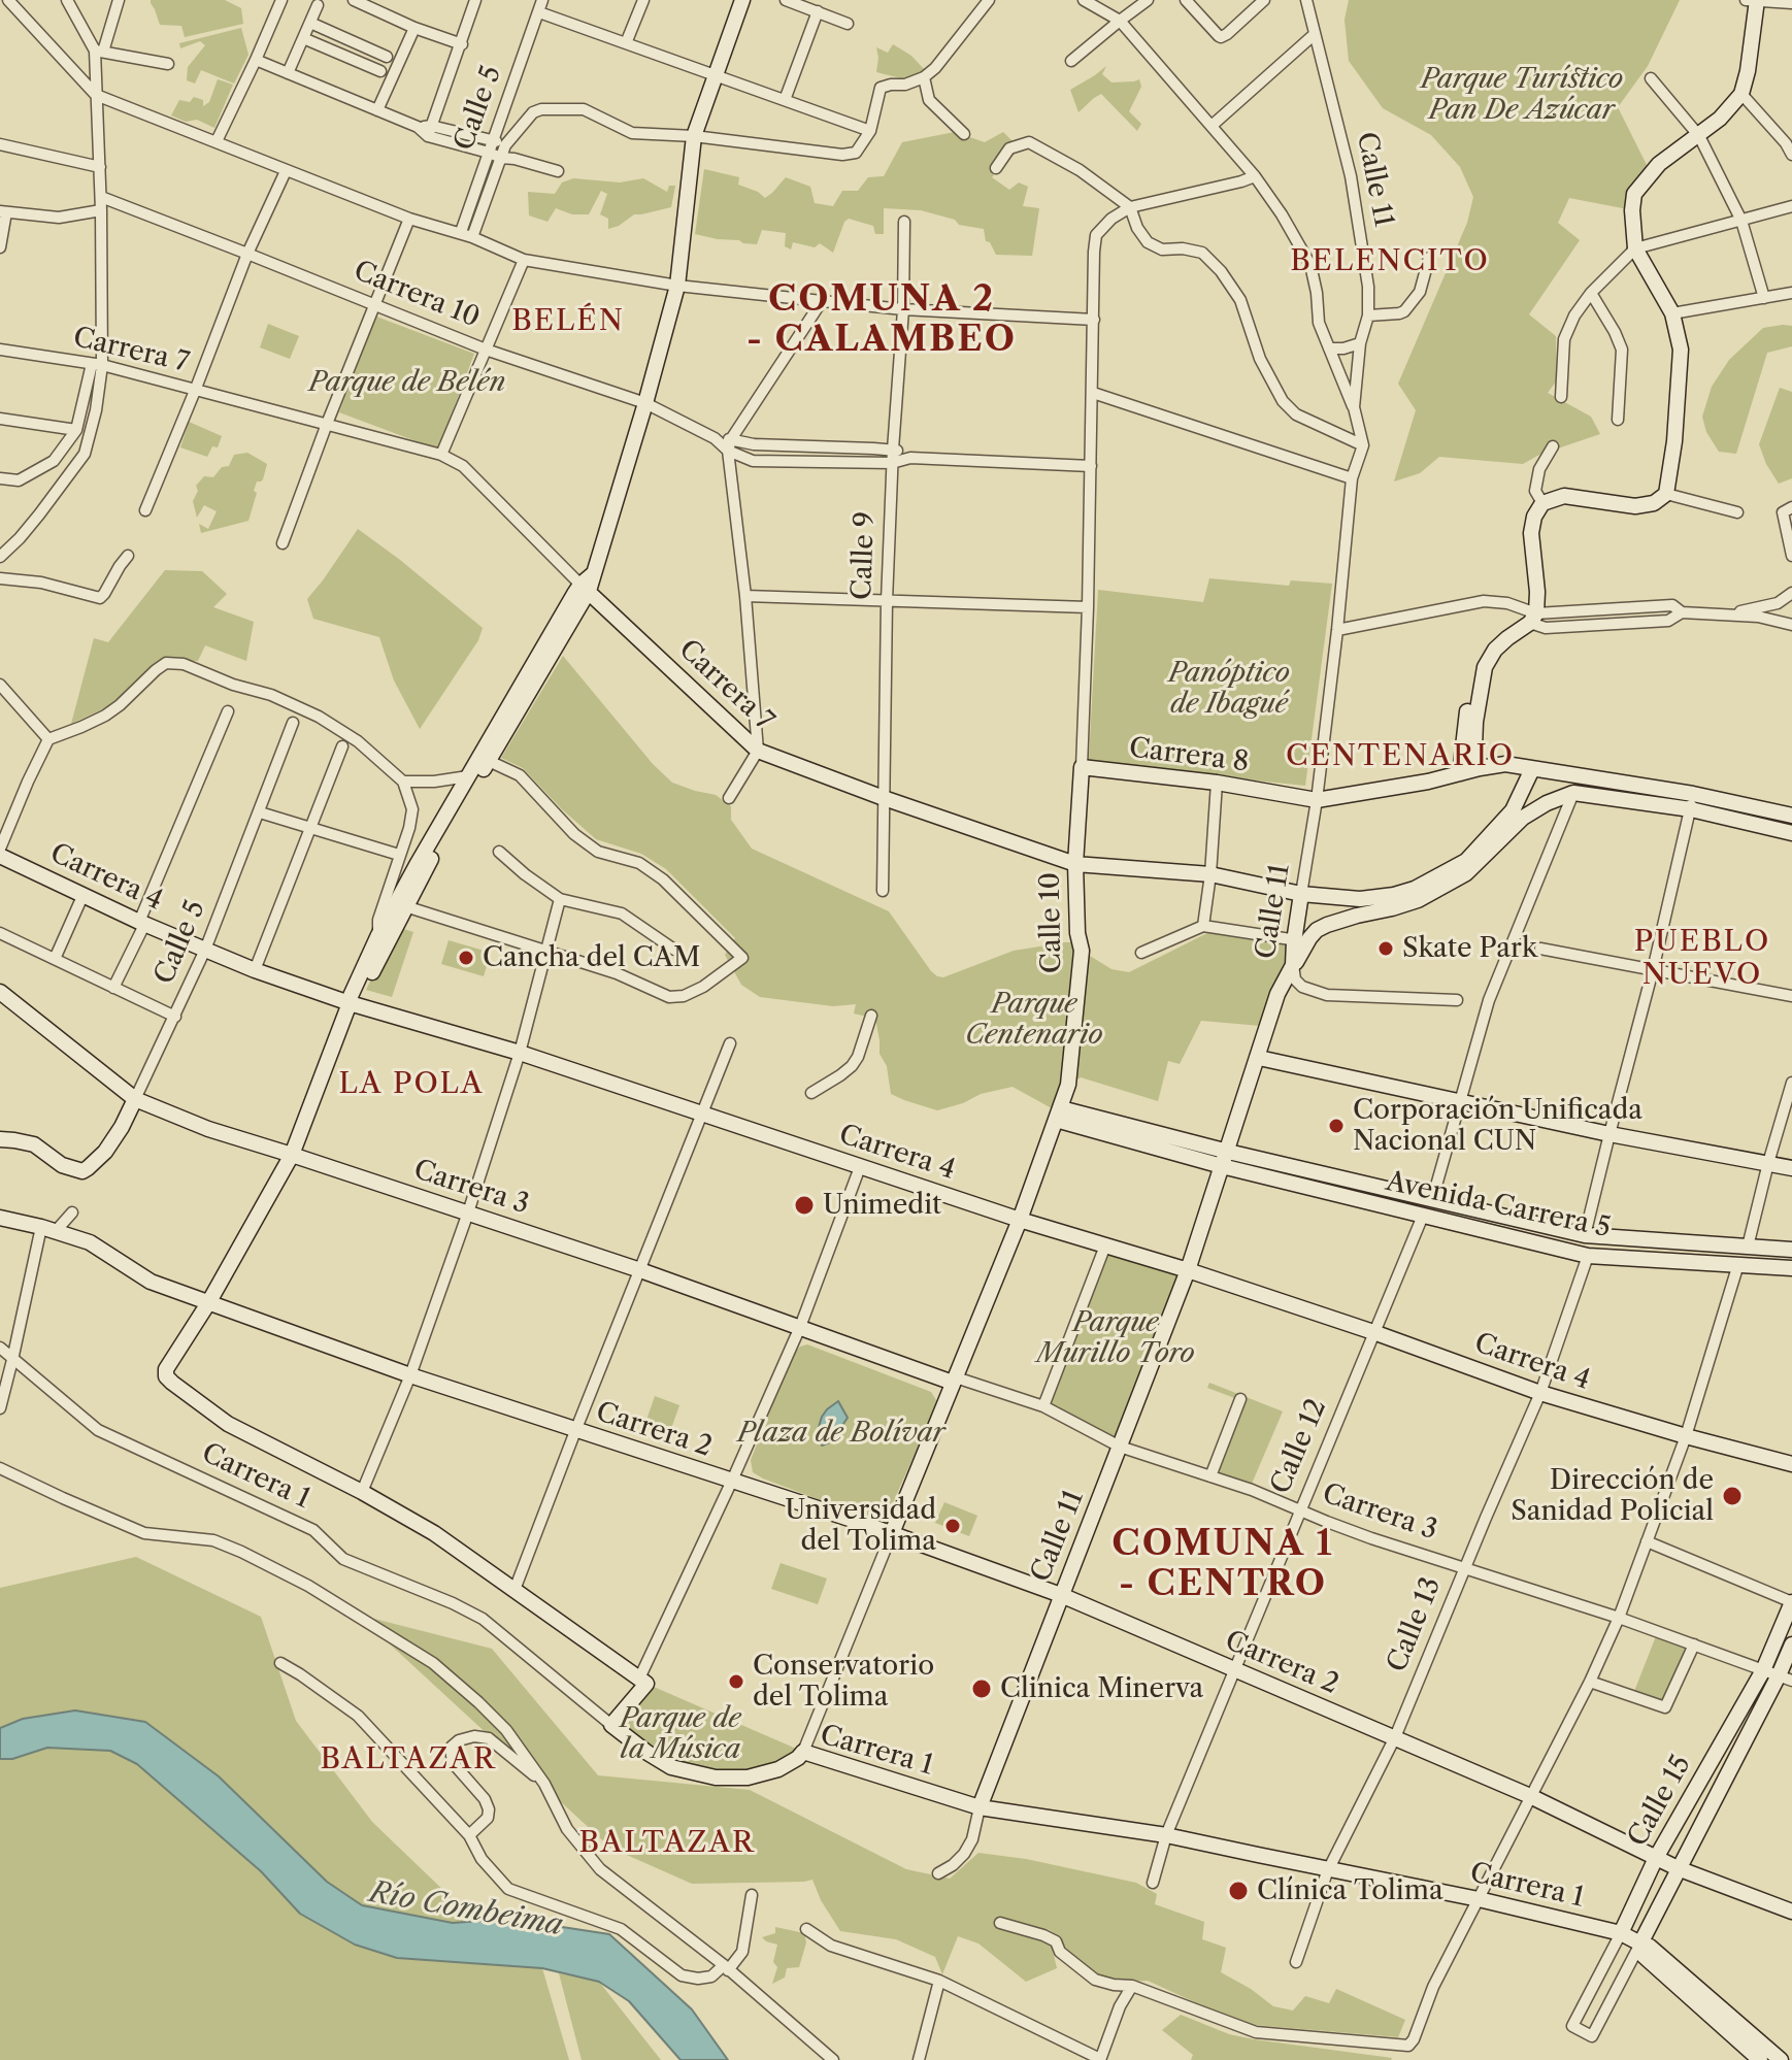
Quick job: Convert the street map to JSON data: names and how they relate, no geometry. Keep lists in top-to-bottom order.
{
  "streets": {
    "main road": [
      "Calle 5",
      "Calle 11",
      "Carrera 7",
      "Carrera 8",
      "Carrera 4",
      "Calle 10",
      "Carrera 3",
      "Avenida Carrera 5",
      "Carrera 2",
      "Carrera 1",
      "Calle 15"
    ],
    "street": [
      "Carrera 10",
      "Calle 9",
      "Calle 12",
      "Calle 13"
    ]
  },
  "crossings": [
    ["Calle 5", "Carrera 4"],
    ["Calle 5", "Carrera 3"],
    ["Calle 11", "Carrera 7"],
    ["Calle 11", "Carrera 8"],
    ["Calle 11", "Carrera 4"],
    ["Calle 11", "Carrera 3"],
    ["Calle 11", "Avenida Carrera 5"],
    ["Calle 11", "Carrera 2"],
    ["Calle 11", "Carrera 1"],
    ["Carrera 10", "Calle 9"],
    ["Carrera 10", "Calle 10"],
    ["Carrera 7", "Calle 9"],
    ["Carrera 7", "Carrera 8"],
    ["Carrera 7", "Calle 10"],
    ["Carrera 8", "Calle 10"],
    ["Carrera 4", "Calle 10"],
    ["Carrera 4", "Calle 12"],
    ["Carrera 4", "Calle 13"],
    ["Calle 10", "Carrera 3"],
    ["Calle 10", "Avenida Carrera 5"],
    ["Calle 10", "Carrera 2"],
    ["Calle 10", "Carrera 1"],
    ["Carrera 3", "Calle 12"],
    ["Carrera 3", "Calle 13"],
    ["Carrera 3", "Calle 15"],
    ["Avenida Carrera 5", "Calle 12"],
    ["Avenida Carrera 5", "Calle 13"],
    ["Carrera 2", "Calle 12"],
    ["Carrera 2", "Calle 13"],
    ["Carrera 2", "Calle 15"],
    ["Calle 12", "Carrera 1"],
    ["Carrera 1", "Calle 13"],
    ["Carrera 1", "Calle 15"]
  ],
  "districts": [
    "BELENCITO",
    "COMUNA 2 - CALAMBEO",
    "BELÉN",
    "CENTENARIO",
    "PUEBLO NUEVO",
    "LA POLA",
    "COMUNA 1 - CENTRO",
    "BALTAZAR",
    "BALTAZAR"
  ],
  "water": ["Río Combeima"],
  "parks": [
    "Parque Turístico Pan De Azúcar",
    "Parque de Belén",
    "Panóptico de Ibagué",
    "Parque Centenario",
    "Parque Murillo Toro",
    "Plaza de Bolívar",
    "Parque de la Música"
  ],
  "places": [
    "Skate Park",
    "Cancha del CAM",
    "Corporación Unificada Nacional CUN",
    "Unimedit",
    "Dirección de Sanidad Policial",
    "Universidad del Tolima",
    "Conservatorio del Tolima",
    "Clinica Minerva",
    "Clínica Tolima"
  ]
}
